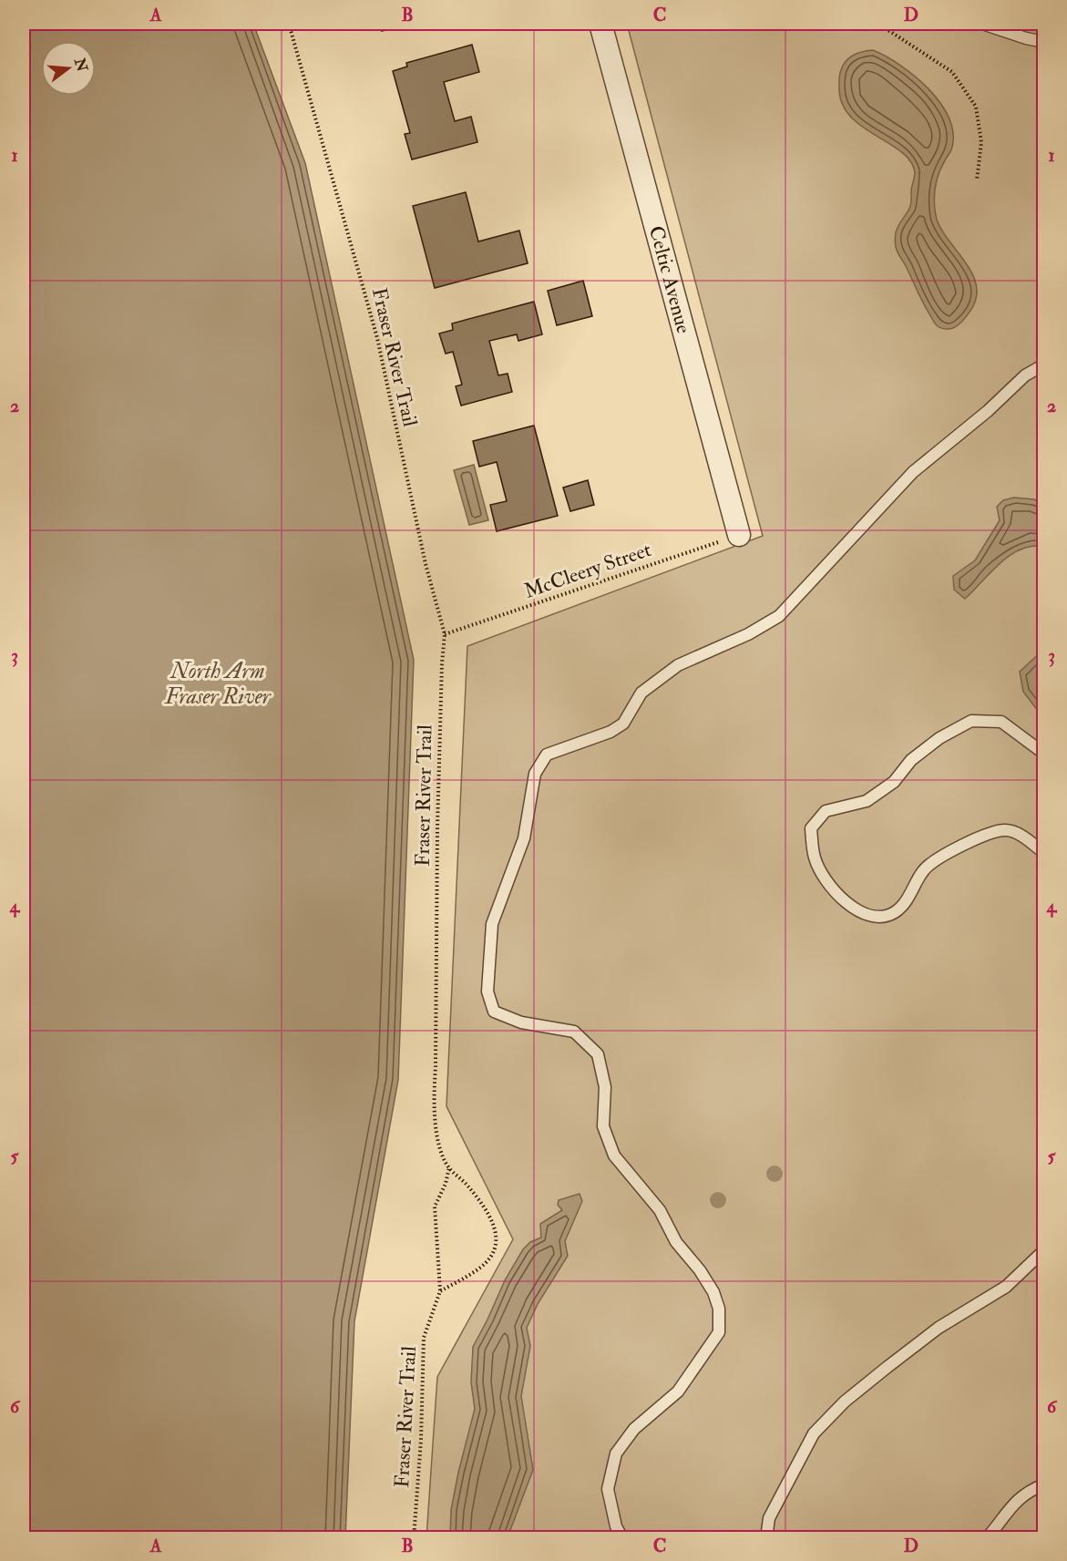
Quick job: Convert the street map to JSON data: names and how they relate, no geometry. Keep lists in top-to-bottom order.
{
  "streets": {
    "street": ["Celtic Avenue"],
    "path": ["Fraser River Trail", "McCleery Street"]
  },
  "crossings": [
    ["Celtic Avenue", "McCleery Street"],
    ["Fraser River Trail", "McCleery Street"]
  ],
  "water": ["North Arm Fraser River"],
  "north": "right",
  "grid": {
    "columns": [
      "A",
      "B",
      "C",
      "D"
    ],
    "rows": [
      "1",
      "2",
      "3",
      "4",
      "5",
      "6"
    ]
  }
}
